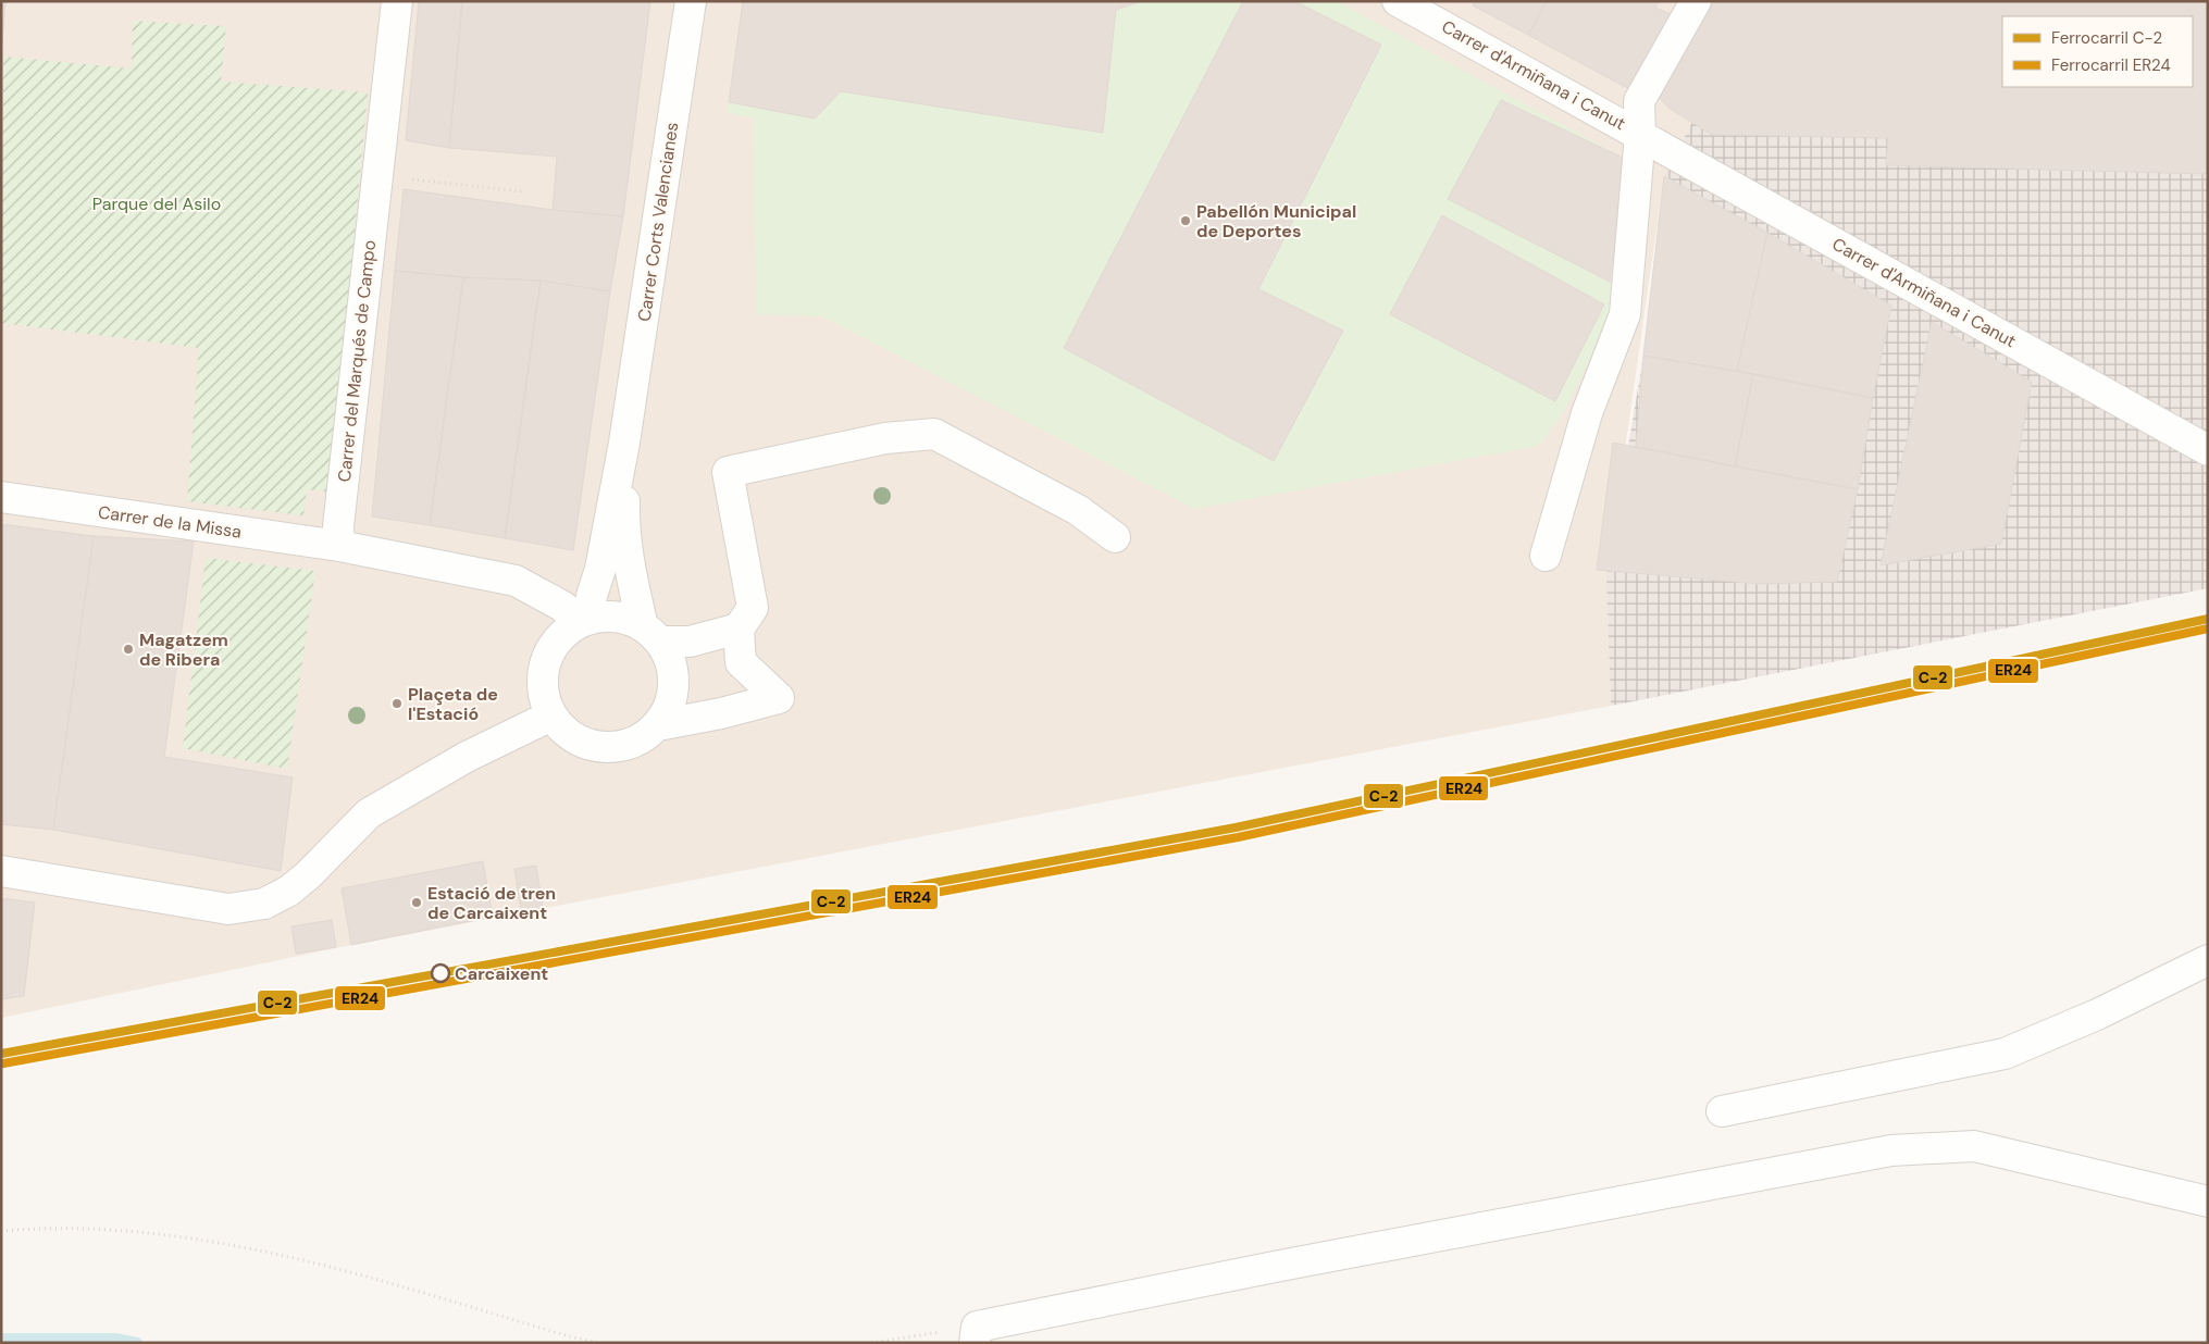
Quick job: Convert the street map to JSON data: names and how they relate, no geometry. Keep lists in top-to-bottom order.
{
  "streets": {
    "street": [
      "Carrer d'Armiñana i Canut",
      "Carrer Corts Valencianes",
      "Carrer del Marqués de Campo",
      "Carrer de la Missa"
    ]
  },
  "crossings": [
    ["Carrer Corts Valencianes", "Carrer de la Missa"],
    ["Carrer del Marqués de Campo", "Carrer de la Missa"]
  ],
  "parks": ["Parque del Asilo"],
  "places": [
    "Pabellón Municipal de Deportes",
    "Magatzem de Ribera",
    "Plaçeta de l'Estació",
    "Estació de tren de Carcaixent",
    "Carcaixent"
  ],
  "lines": ["rail line C-2", "rail line ER24"],
  "legend": ["Ferrocarril C-2", "Ferrocarril ER24"]
}
